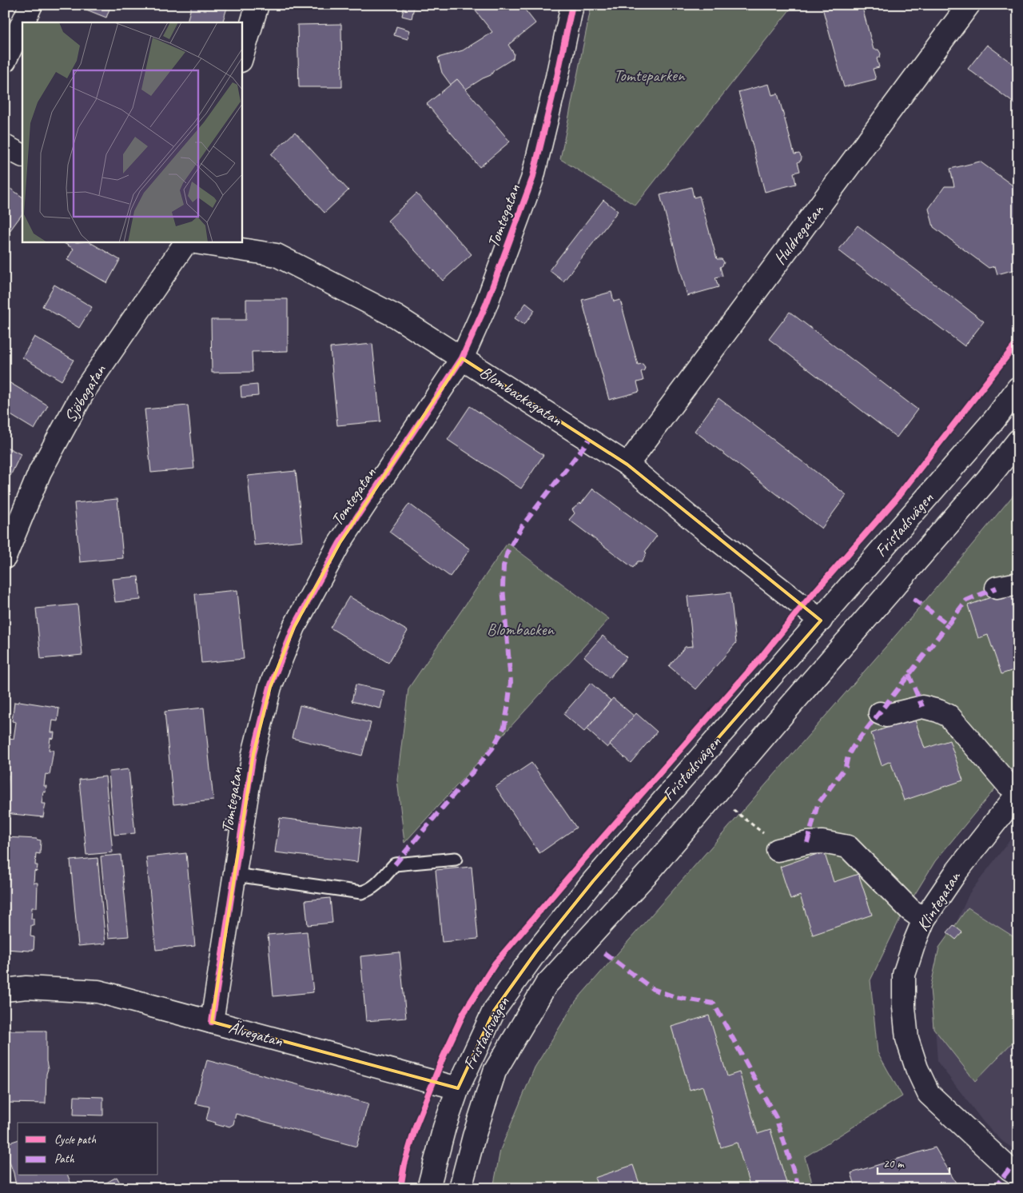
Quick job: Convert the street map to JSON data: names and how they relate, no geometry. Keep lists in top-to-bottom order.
{
  "streets": {
    "street": [
      "Tomtegatan",
      "Huldregatan",
      "Sjöbogatan",
      "Blombackagatan",
      "Fristadsvägen",
      "Klintegatan",
      "Älvegatan"
    ]
  },
  "crossings": [
    ["Tomtegatan", "Blombackagatan"],
    ["Tomtegatan", "Älvegatan"],
    ["Huldregatan", "Blombackagatan"],
    ["Sjöbogatan", "Blombackagatan"],
    ["Blombackagatan", "Fristadsvägen"],
    ["Fristadsvägen", "Älvegatan"]
  ],
  "parks": ["Tomteparken", "Blombacken"],
  "legend": ["Cycle path", "Path"],
  "scale_bar": "20 m"
}
